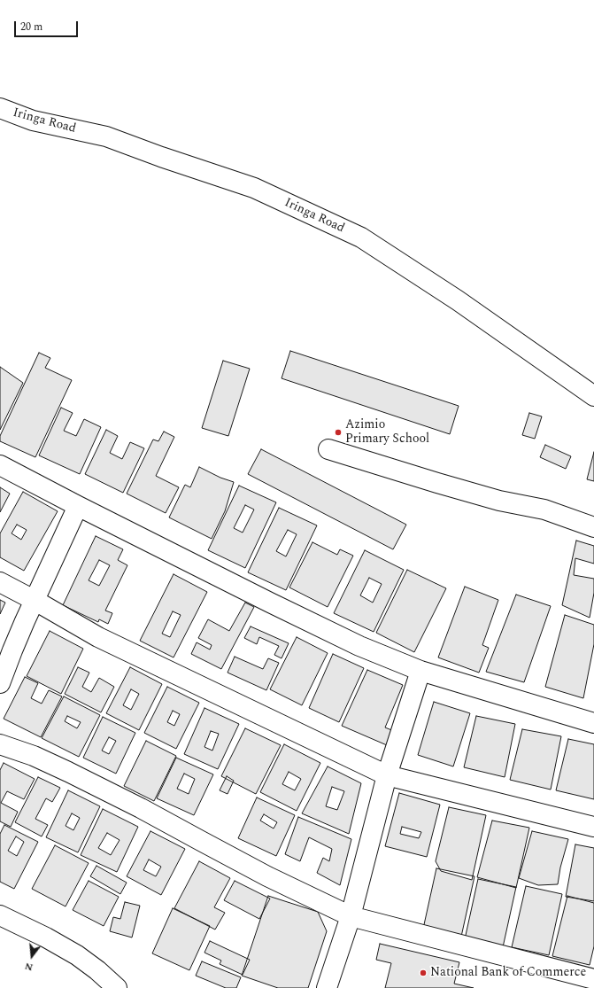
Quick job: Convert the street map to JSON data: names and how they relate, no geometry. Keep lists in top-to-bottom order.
{
  "streets": {
    "main road": ["Iringa Road"]
  },
  "places": ["Azimio Primary School", "National Bank of Commerce"],
  "scale_bar": "20 m",
  "north": "bottom"
}
